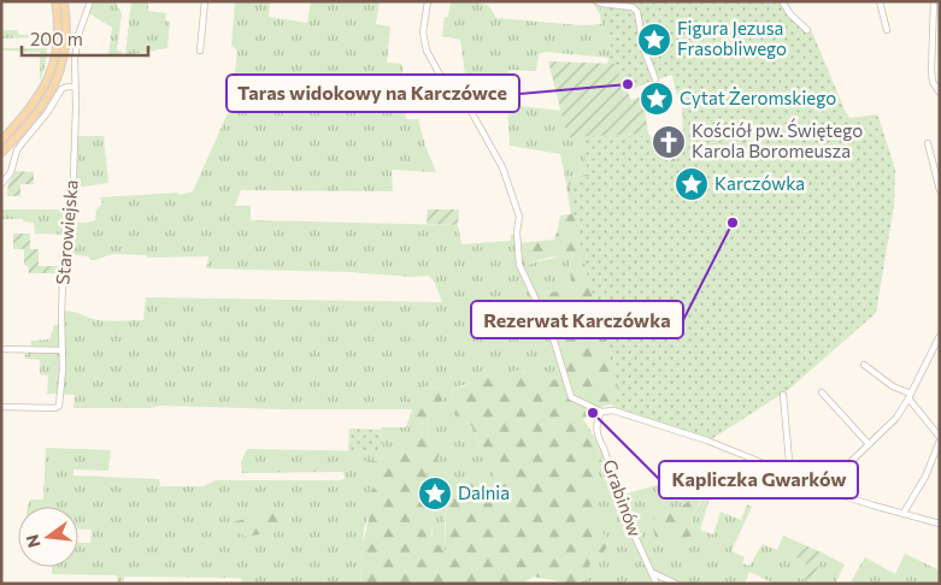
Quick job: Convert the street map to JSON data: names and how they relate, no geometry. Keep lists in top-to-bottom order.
{
  "streets": {
    "street": ["Starowiejska", "Grabinów"]
  },
  "places": {
    "place": [
      "Figura Jezusa Frasobliwego",
      "Cytat Żeromskiego",
      "Karczówka",
      "Dalnia"
    ],
    "other": ["Taras widokowy na Karczówce", "Rezerwat Karczówka", "Kapliczka Gwarków"],
    "church": ["Kościół pw. Świętego Karola Boromeusza"]
  },
  "scale_bar": "200 m",
  "north": "left"
}
